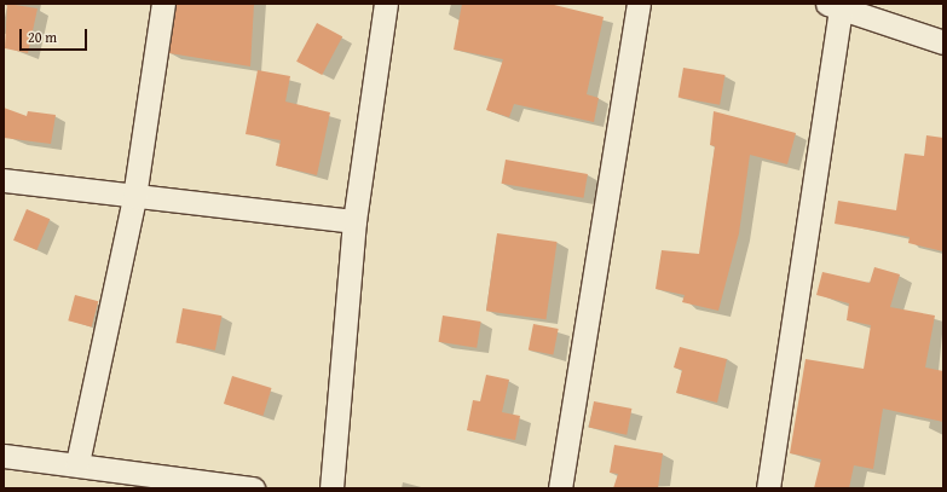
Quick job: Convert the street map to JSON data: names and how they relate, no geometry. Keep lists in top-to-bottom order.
{
  "scale_bar": "20 m"
}
